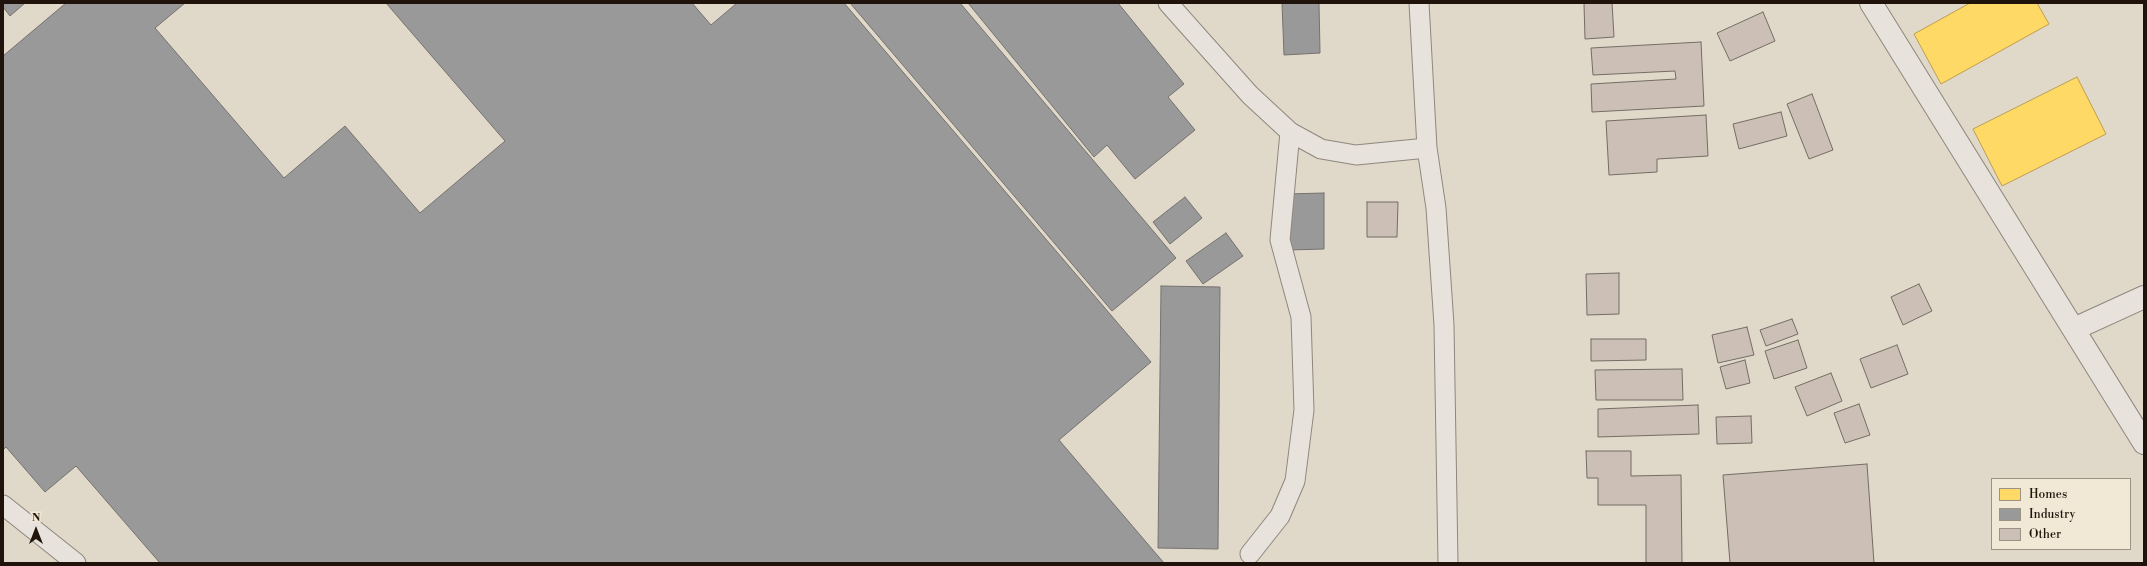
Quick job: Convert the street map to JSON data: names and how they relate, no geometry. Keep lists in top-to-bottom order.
{
  "legend": ["Homes", "Industry", "Other"],
  "north": "top"
}
